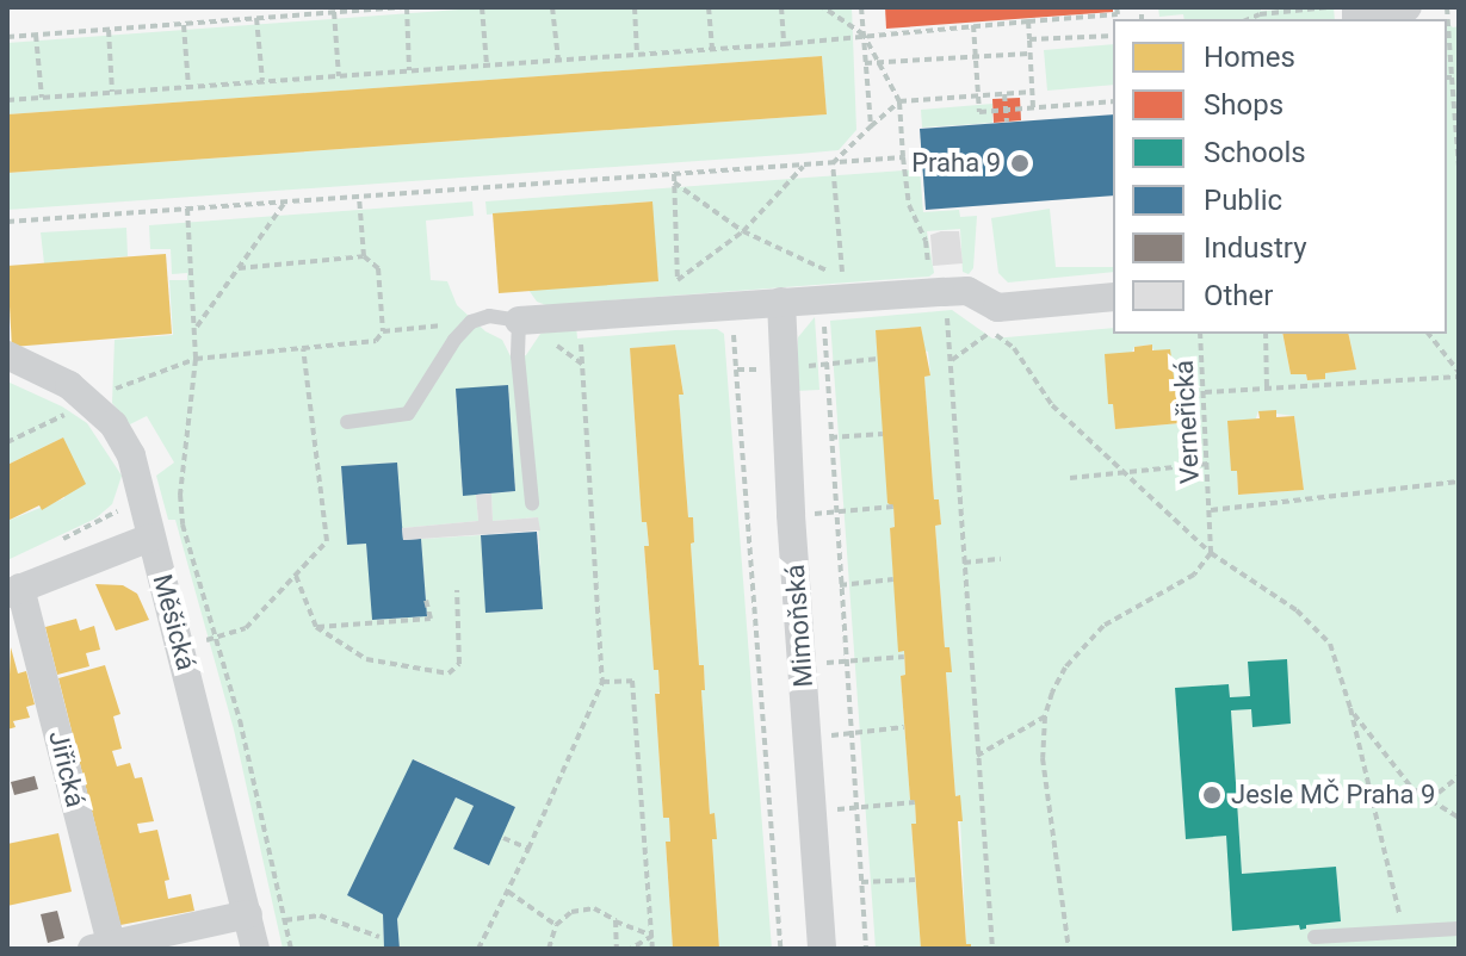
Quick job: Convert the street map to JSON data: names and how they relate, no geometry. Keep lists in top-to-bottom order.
{
  "streets": {
    "street": ["Měšická", "Mimoňská", "Jiřická"],
    "path": ["Verneřická"]
  },
  "places": ["Praha 9", "Jesle MČ Praha 9"],
  "legend": [
    "Homes",
    "Shops",
    "Schools",
    "Public",
    "Industry",
    "Other"
  ]
}
